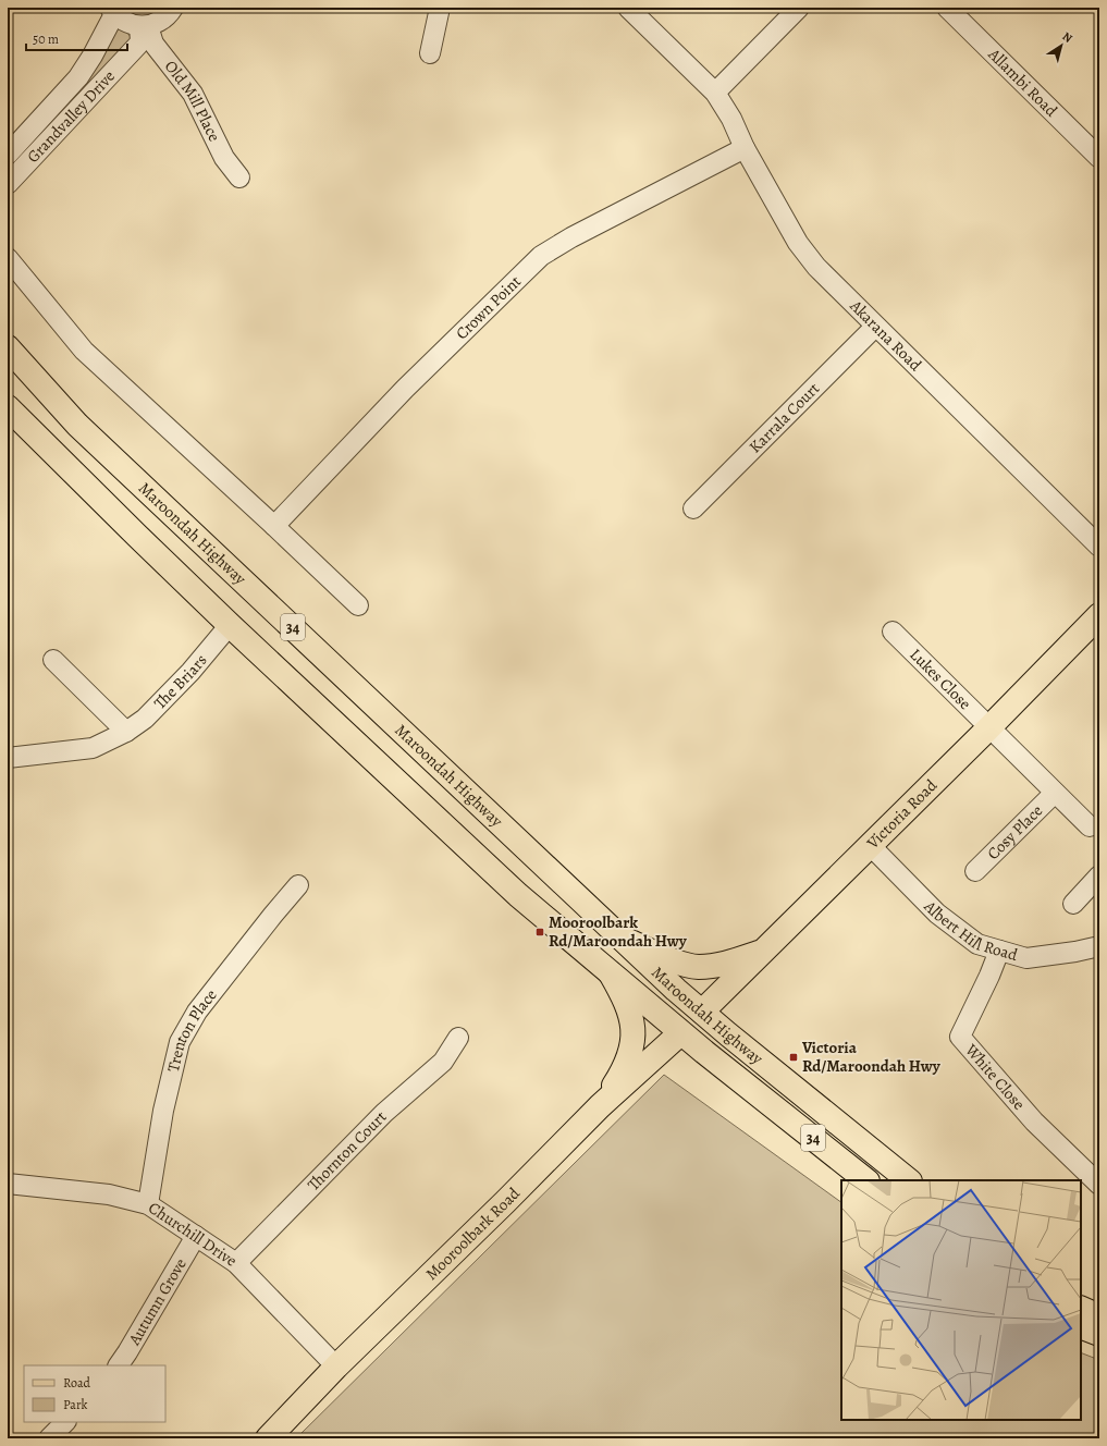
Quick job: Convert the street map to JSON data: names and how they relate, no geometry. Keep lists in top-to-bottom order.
{
  "streets": {
    "main road": [
      "Maroondah Highway",
      "34",
      "Victoria Road",
      "Mooroolbark Road"
    ],
    "street": [
      "Allambi Road",
      "Old Mill Place",
      "Grandvalley Drive",
      "Crown Point",
      "Akarana Road",
      "Karrala Court",
      "Lukes Close",
      "The Briars",
      "Cosy Place",
      "Albert Hill Road",
      "Trenton Place",
      "White Close",
      "Thornton Court",
      "Churchill Drive",
      "Autumn Grove"
    ]
  },
  "crossings": [
    ["Old Mill Place", "Grandvalley Drive"],
    ["Crown Point", "Akarana Road"],
    ["Akarana Road", "Karrala Court"],
    ["Maroondah Highway", "The Briars"],
    ["Maroondah Highway", "Victoria Road"],
    ["Maroondah Highway", "Mooroolbark Road"],
    ["Lukes Close", "Victoria Road"],
    ["Lukes Close", "Cosy Place"],
    ["Victoria Road", "Cosy Place"],
    ["Victoria Road", "Albert Hill Road"],
    ["Victoria Road", "Mooroolbark Road"],
    ["Albert Hill Road", "White Close"],
    ["Trenton Place", "Churchill Drive"],
    ["Thornton Court", "Churchill Drive"],
    ["Mooroolbark Road", "Churchill Drive"],
    ["Churchill Drive", "Autumn Grove"]
  ],
  "places": {
    "transit": ["Mooroolbark Rd/Maroondah Hwy", "Victoria Rd/Maroondah Hwy"]
  },
  "legend": ["Road", "Park"],
  "scale_bar": "50 m",
  "north": "top right"
}
